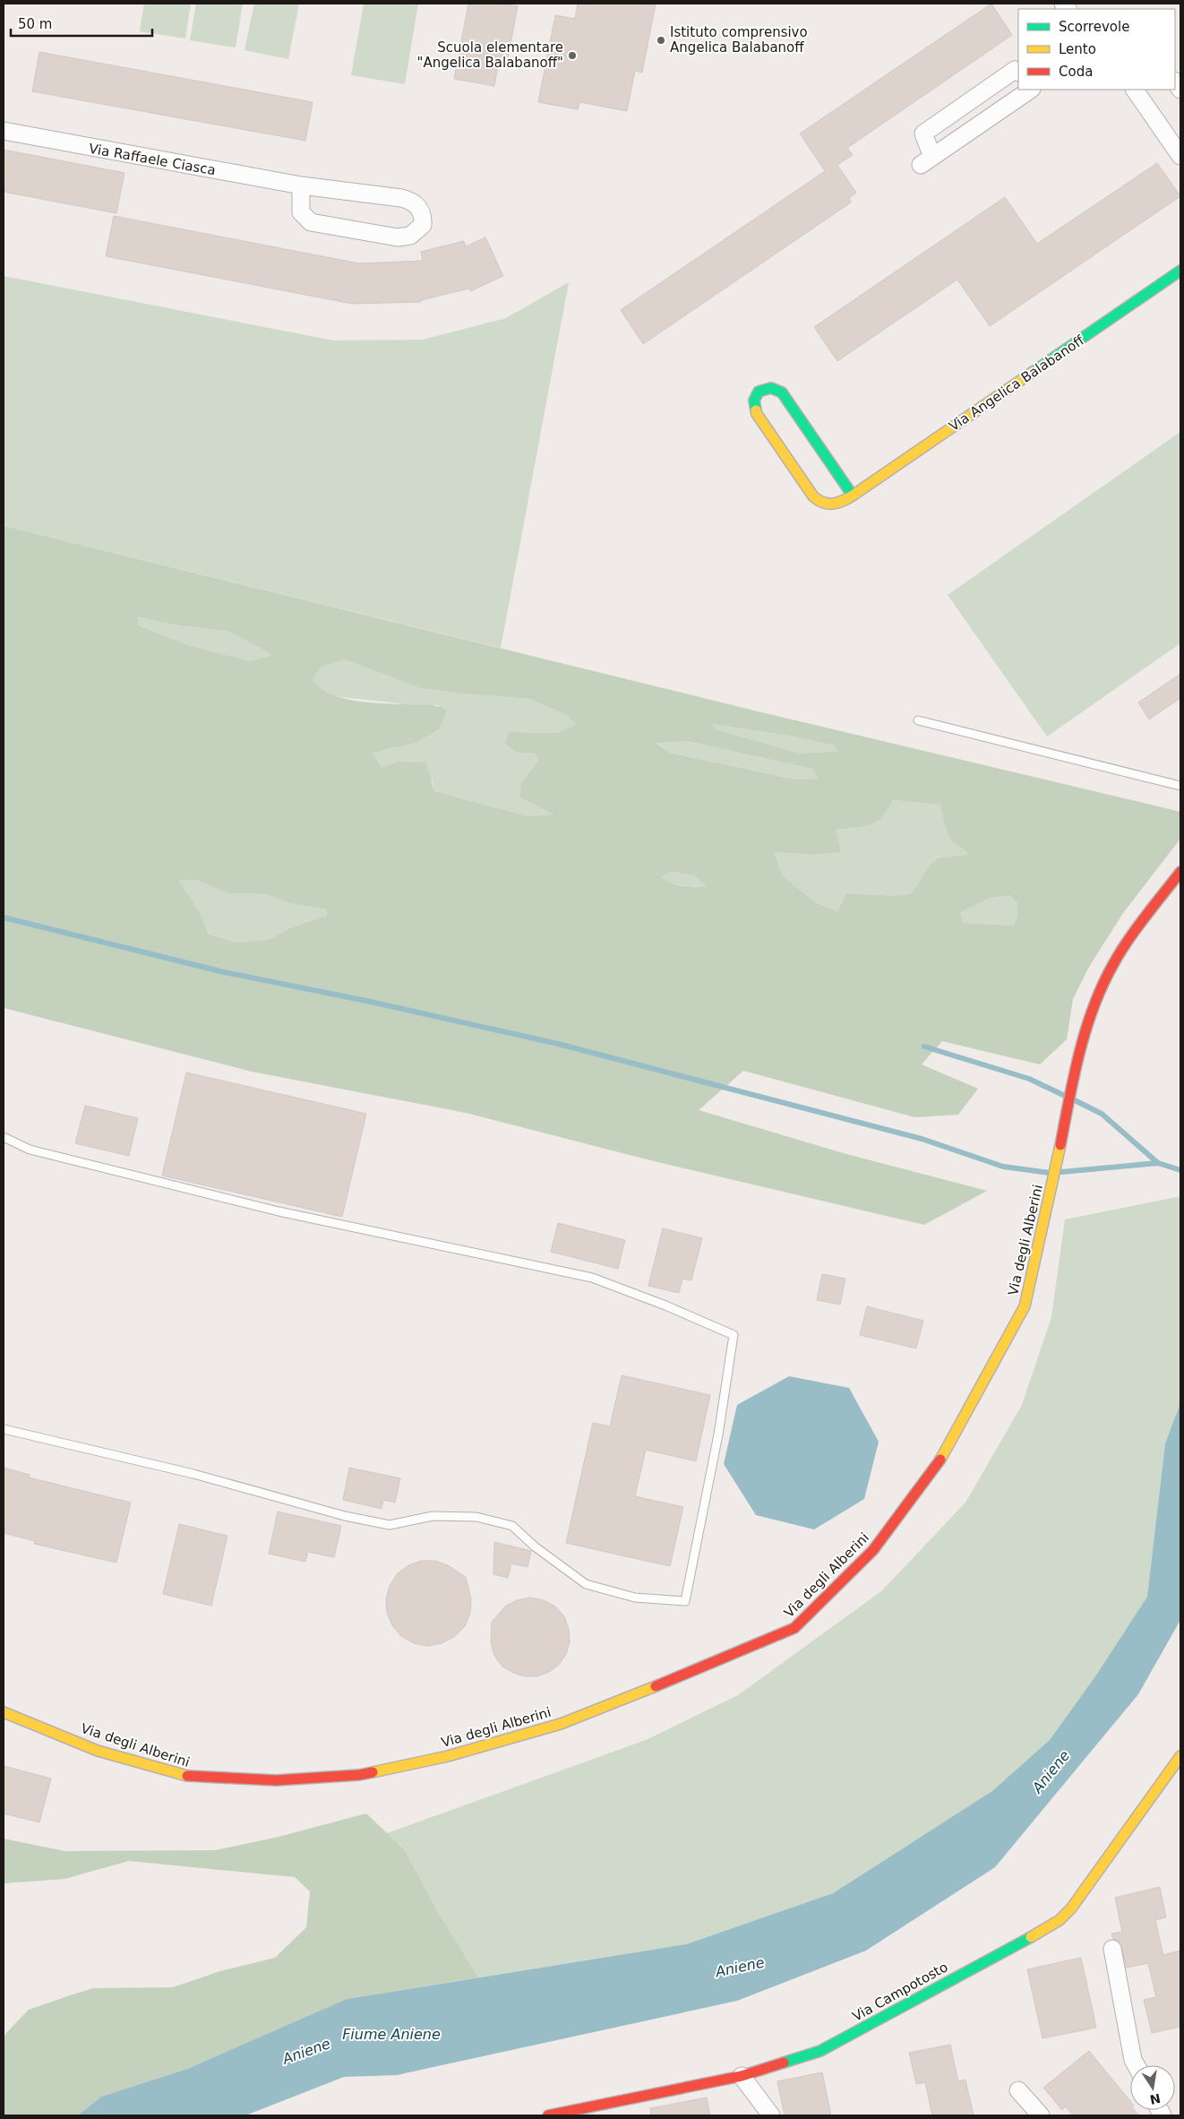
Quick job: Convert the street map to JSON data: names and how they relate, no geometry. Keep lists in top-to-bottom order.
{
  "streets": {
    "street": [
      "Via Raffaele Ciasca",
      "Via Angelica Balabanoff",
      "Via degli Alberini",
      "Via Campotosto"
    ]
  },
  "water": ["Aniene", "Fiume Aniene"],
  "places": ["Istituto comprensivo Angelica Balabanoff", "Scuola elementare \"Angelica Balabanoff\""],
  "legend": ["Scorrevole", "Lento", "Coda"],
  "scale_bar": "50 m",
  "north": "bottom"
}
